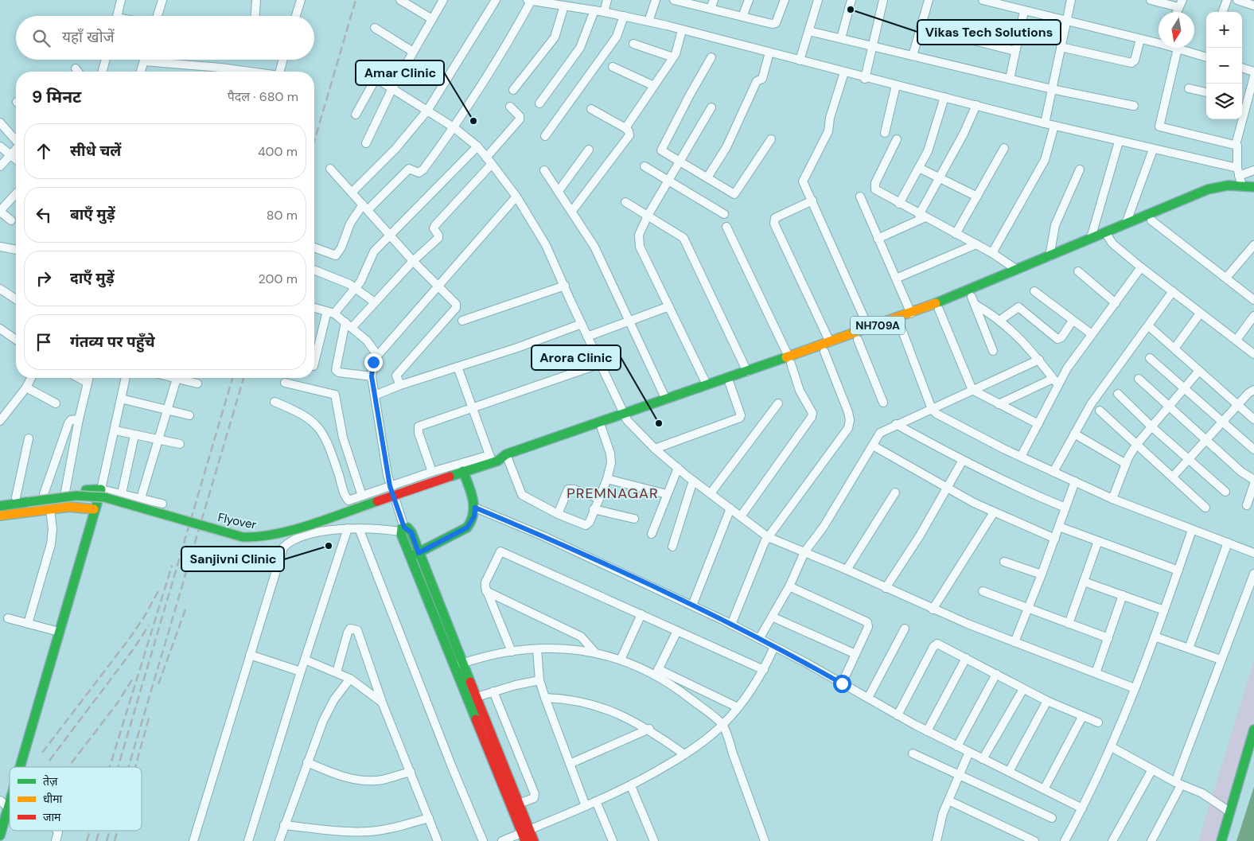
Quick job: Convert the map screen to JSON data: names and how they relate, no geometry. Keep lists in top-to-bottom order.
{
  "streets": {
    "main road": ["NH709A", "Flyover"]
  },
  "crossings": [
    ["NH709A", "Flyover"]
  ],
  "districts": ["PREMNAGAR"],
  "places": [
    "Vikas Tech Solutions",
    "Amar Clinic",
    "Arora Clinic",
    "Sanjivni Clinic"
  ],
  "legend": ["तेज़", "धीमा", "जाम"],
  "north": "bottom",
  "page": {
    "map_buttons": ["+", "−"],
    "search": "यहाँ खोजें",
    "heading": ["9 मिनट", "पैदल · 680 m"],
    "list": [
      ["सीधे चलें", "400 m"],
      ["बाएँ मुड़ें", "80 m"],
      ["दाएँ मुड़ें", "200 m"],
      "गंतव्य पर पहुँचे"
    ]
  }
}
